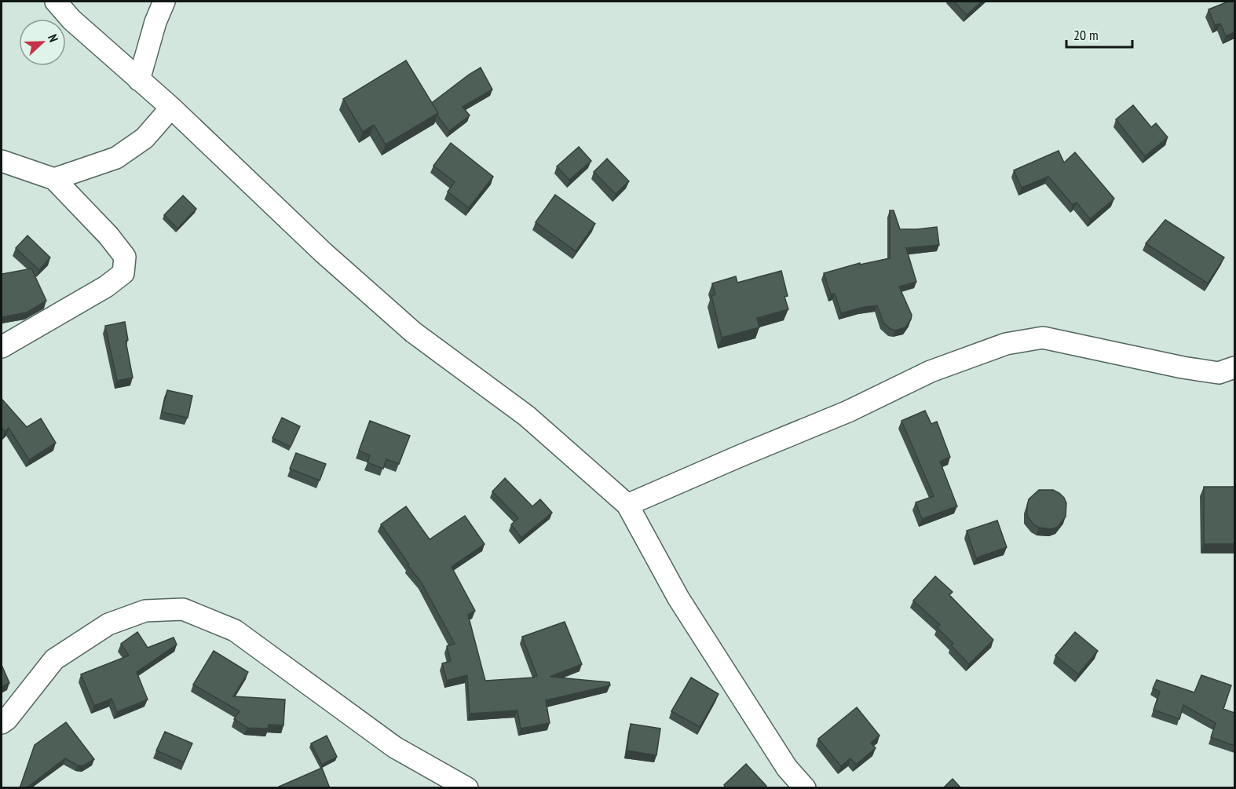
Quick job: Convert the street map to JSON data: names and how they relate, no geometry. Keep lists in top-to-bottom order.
{
  "scale_bar": "20 m",
  "north": "right"
}
